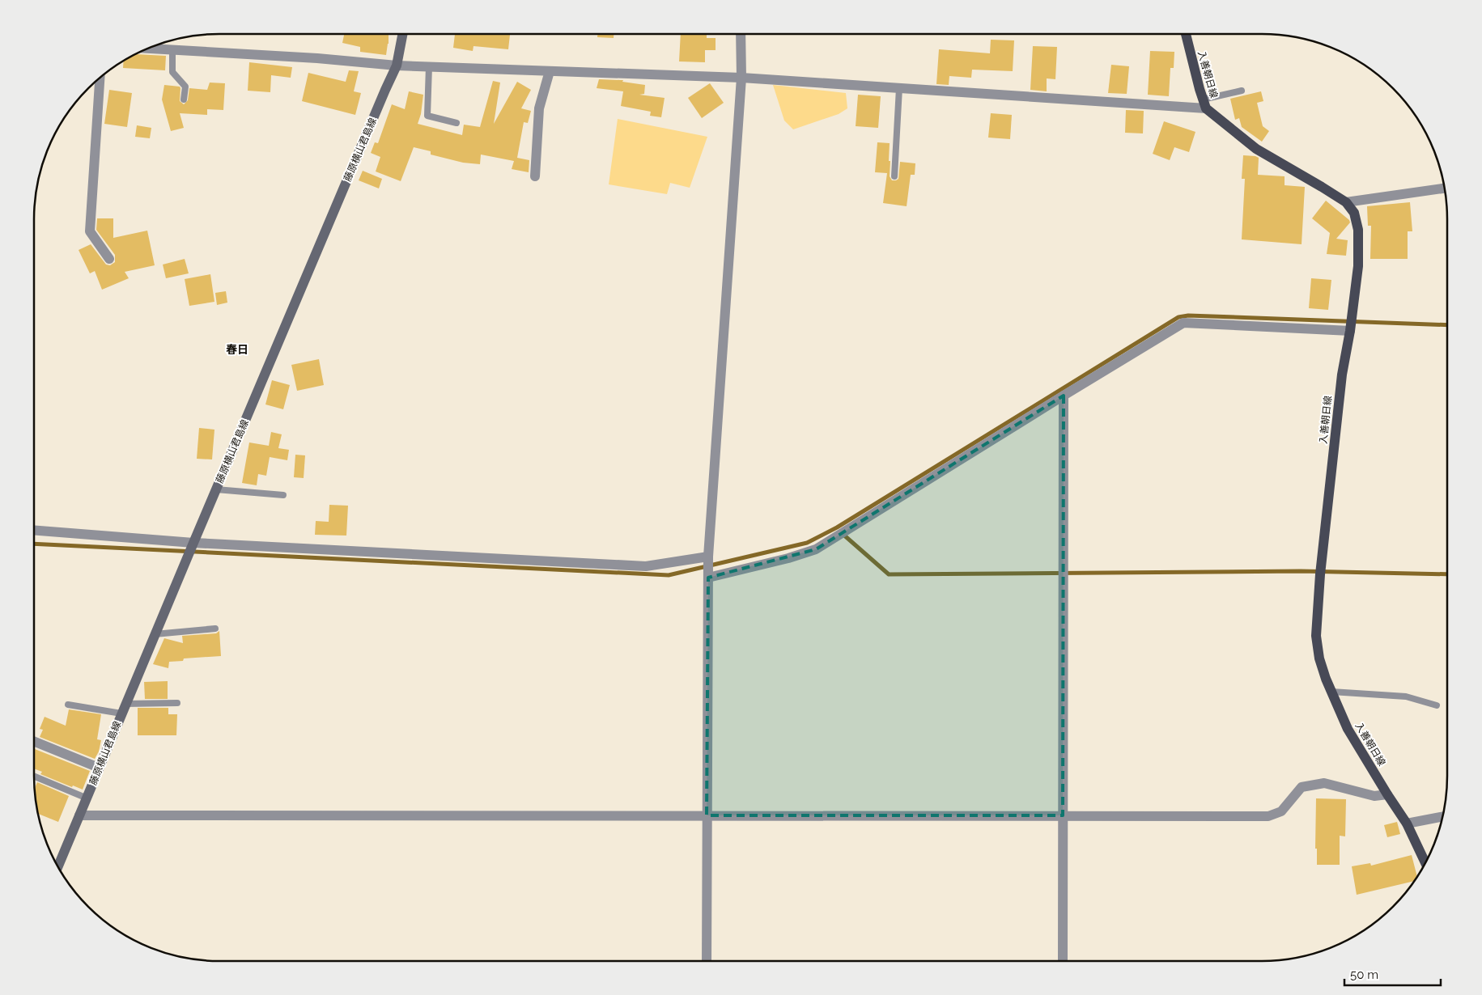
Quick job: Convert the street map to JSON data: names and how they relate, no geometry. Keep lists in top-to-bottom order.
{
  "streets": {
    "main road": ["入善朝日線", "藤原横山君島線"]
  },
  "districts": ["春日"],
  "scale_bar": "50 m"
}
